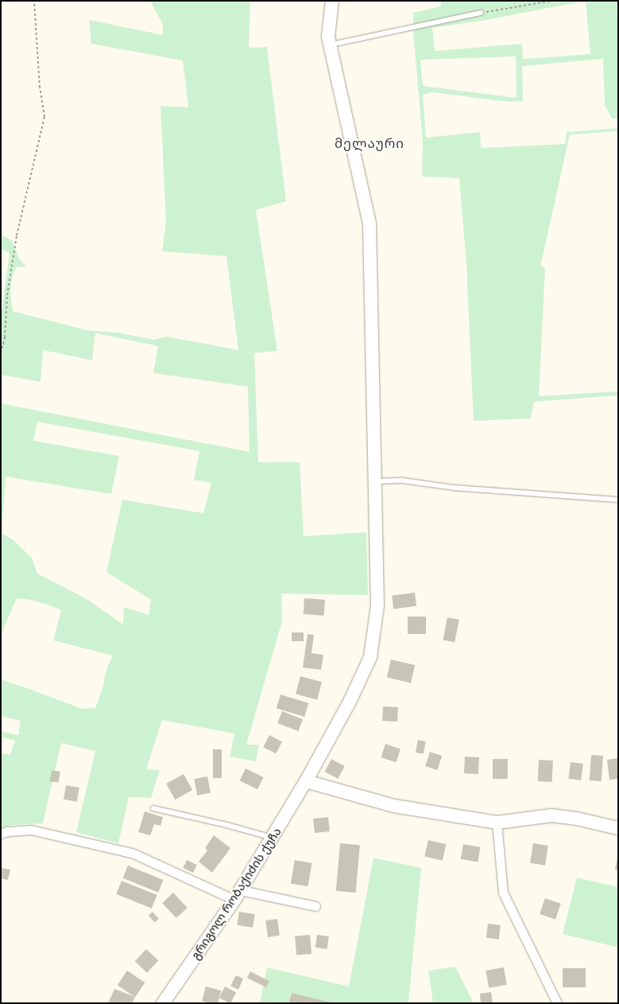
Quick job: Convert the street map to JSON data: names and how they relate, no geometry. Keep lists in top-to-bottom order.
{
  "streets": {
    "street": ["გრიგოლ რობაქიძის ქუჩა"]
  },
  "districts": ["მელაური"]
}
